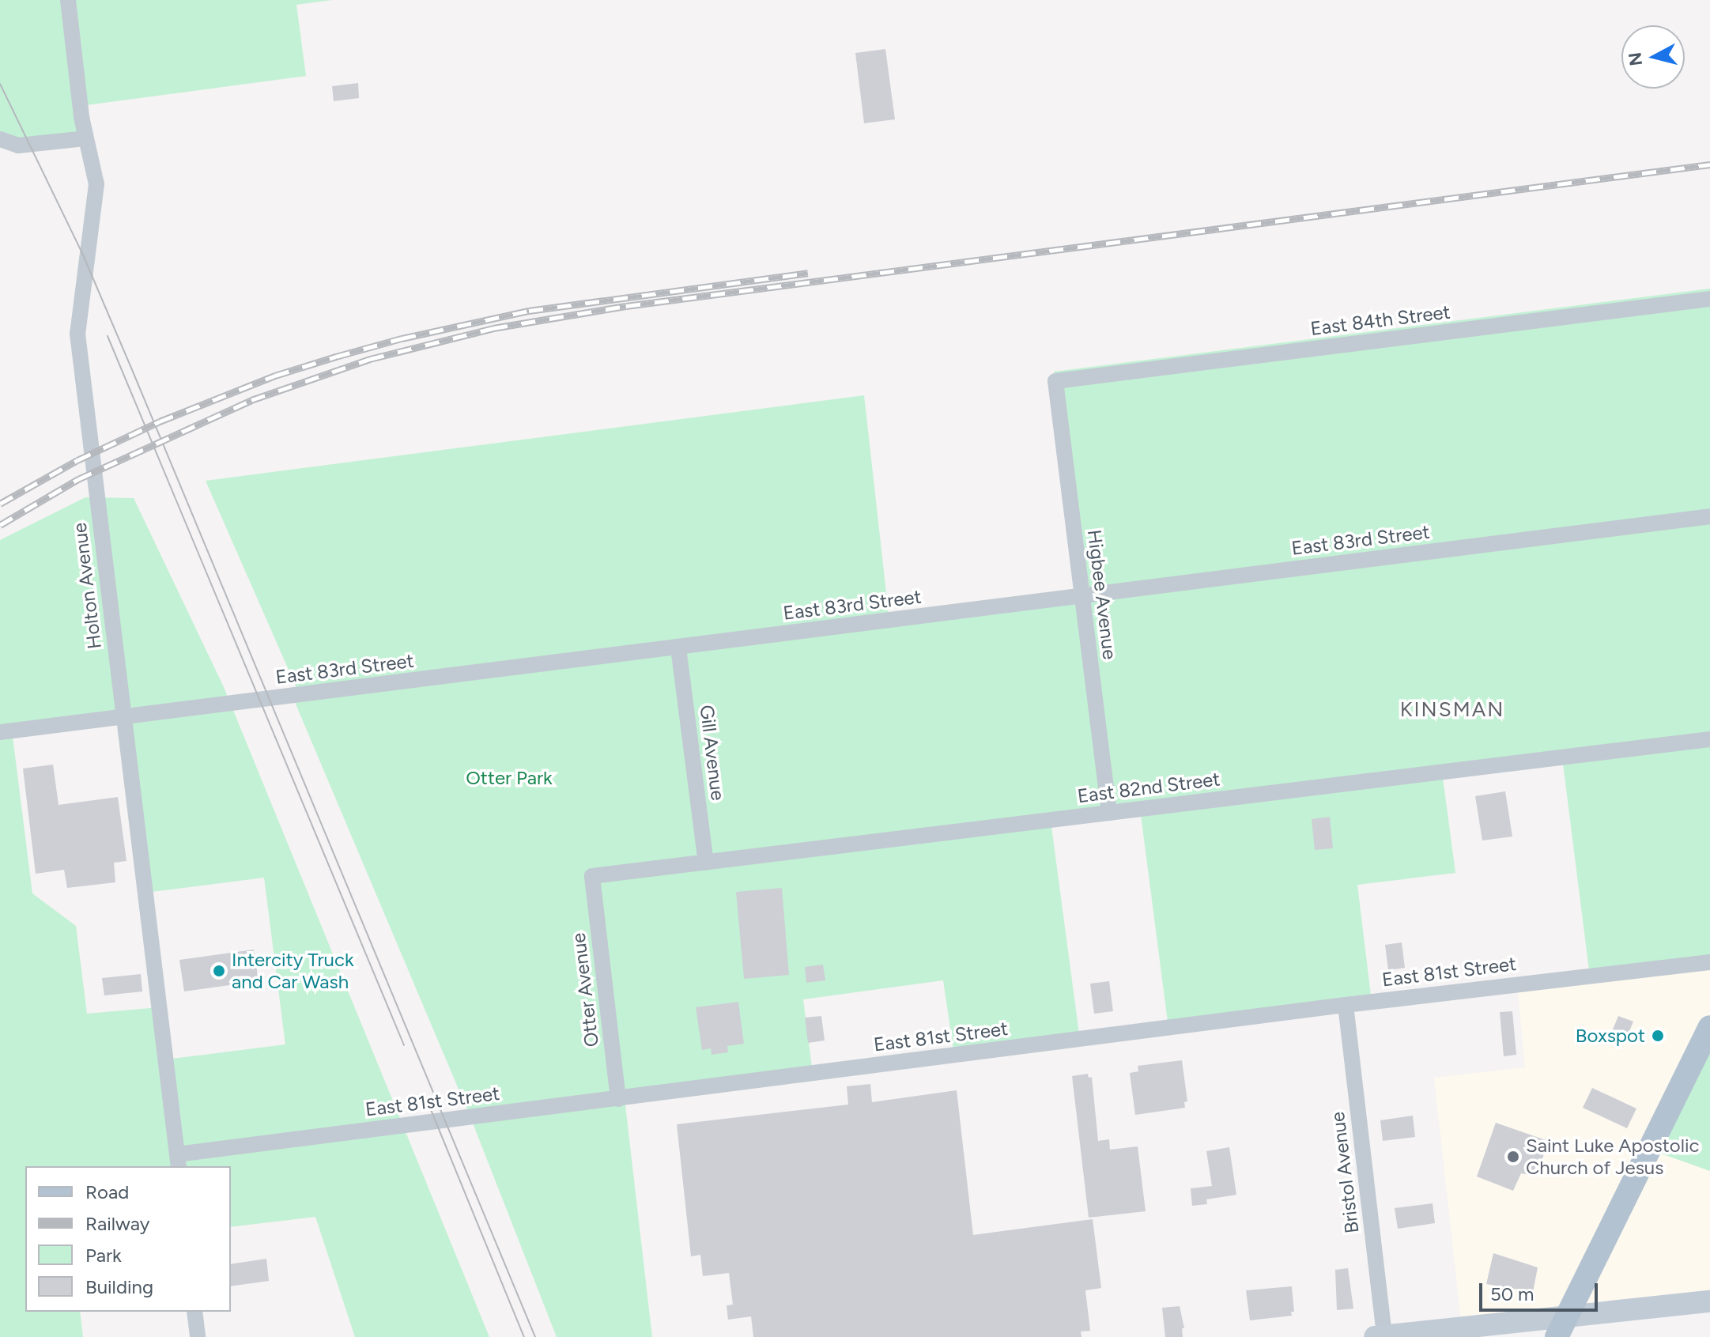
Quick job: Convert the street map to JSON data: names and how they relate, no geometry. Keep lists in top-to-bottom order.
{
  "streets": {
    "street": [
      "East 84th Street",
      "East 83rd Street",
      "Holton Avenue",
      "Higbee Avenue",
      "Gill Avenue",
      "East 82nd Street",
      "East 81st Street",
      "Otter Avenue",
      "Bristol Avenue"
    ]
  },
  "crossings": [
    ["East 84th Street", "Higbee Avenue"],
    ["East 83rd Street", "Holton Avenue"],
    ["East 83rd Street", "Higbee Avenue"],
    ["East 83rd Street", "Gill Avenue"],
    ["Holton Avenue", "East 81st Street"],
    ["Higbee Avenue", "East 82nd Street"],
    ["Gill Avenue", "East 82nd Street"],
    ["East 82nd Street", "Otter Avenue"],
    ["East 81st Street", "Otter Avenue"],
    ["East 81st Street", "Bristol Avenue"]
  ],
  "districts": ["KINSMAN"],
  "parks": ["Otter Park"],
  "places": ["Intercity Truck and Car Wash", "Boxspot", "Saint Luke Apostolic Church of Jesus"],
  "legend": [
    "Road",
    "Railway",
    "Park",
    "Building"
  ],
  "scale_bar": "50 m",
  "north": "left"
}
